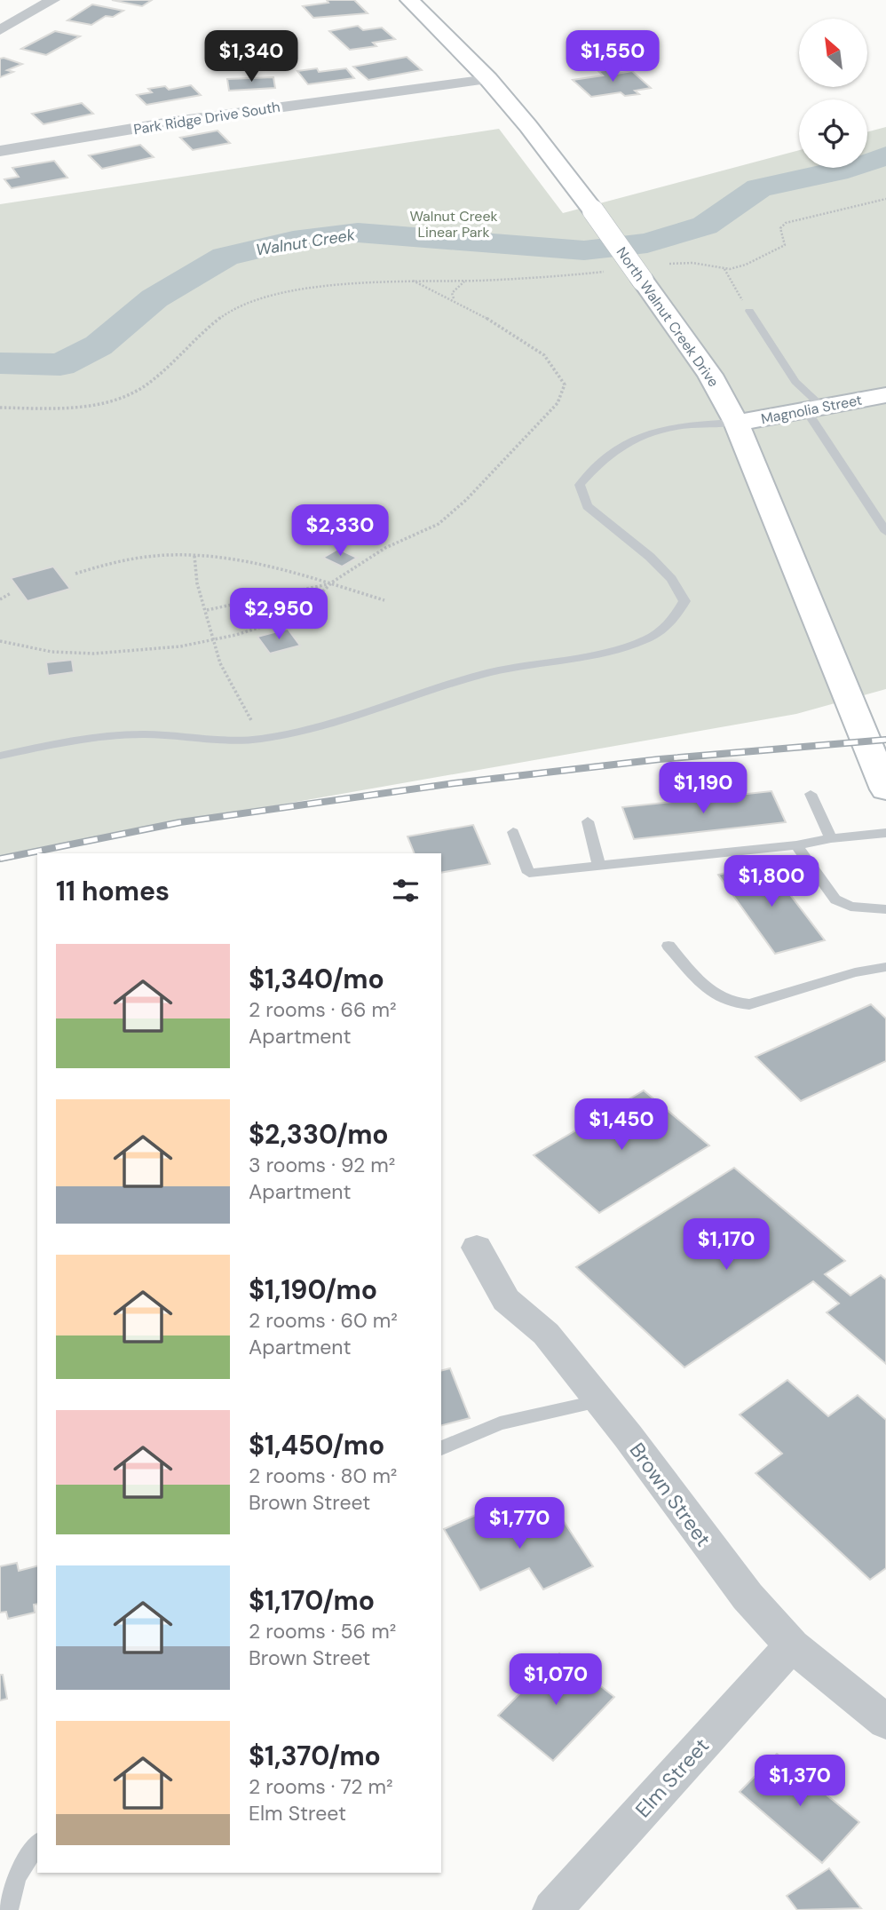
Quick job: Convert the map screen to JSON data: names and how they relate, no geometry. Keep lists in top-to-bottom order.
{
  "streets": {
    "main road": ["North Walnut Creek Drive", "Magnolia Street"],
    "street": ["Park Ridge Drive South", "Brown Street", "Elm Street"]
  },
  "crossings": [
    ["Park Ridge Drive South", "North Walnut Creek Drive"],
    ["North Walnut Creek Drive", "Magnolia Street"],
    ["Brown Street", "Elm Street"]
  ],
  "water": ["Walnut Creek"],
  "parks": ["Walnut Creek Linear Park"],
  "north": "top left",
  "page": {
    "price": [
      "$1,340",
      "$1,550",
      "$2,330",
      "$2,950",
      "$1,190",
      "$1,800",
      "$1,450",
      "$1,170",
      "$1,770",
      "$1,070",
      "$1,370"
    ],
    "heading": "11 homes",
    "list": [
      {
        "name": "$1,340/mo",
        "note": "2 rooms · 66 m² · Apartment"
      },
      {
        "name": "$2,330/mo",
        "note": "3 rooms · 92 m² · Apartment"
      },
      {
        "name": "$1,190/mo",
        "note": "2 rooms · 60 m² · Apartment"
      },
      {
        "name": "$1,450/mo",
        "note": "2 rooms · 80 m² · Brown Street"
      },
      {
        "name": "$1,170/mo",
        "note": "2 rooms · 56 m² · Brown Street"
      },
      {
        "name": "$1,370/mo",
        "note": "2 rooms · 72 m² · Elm Street"
      }
    ]
  }
}
